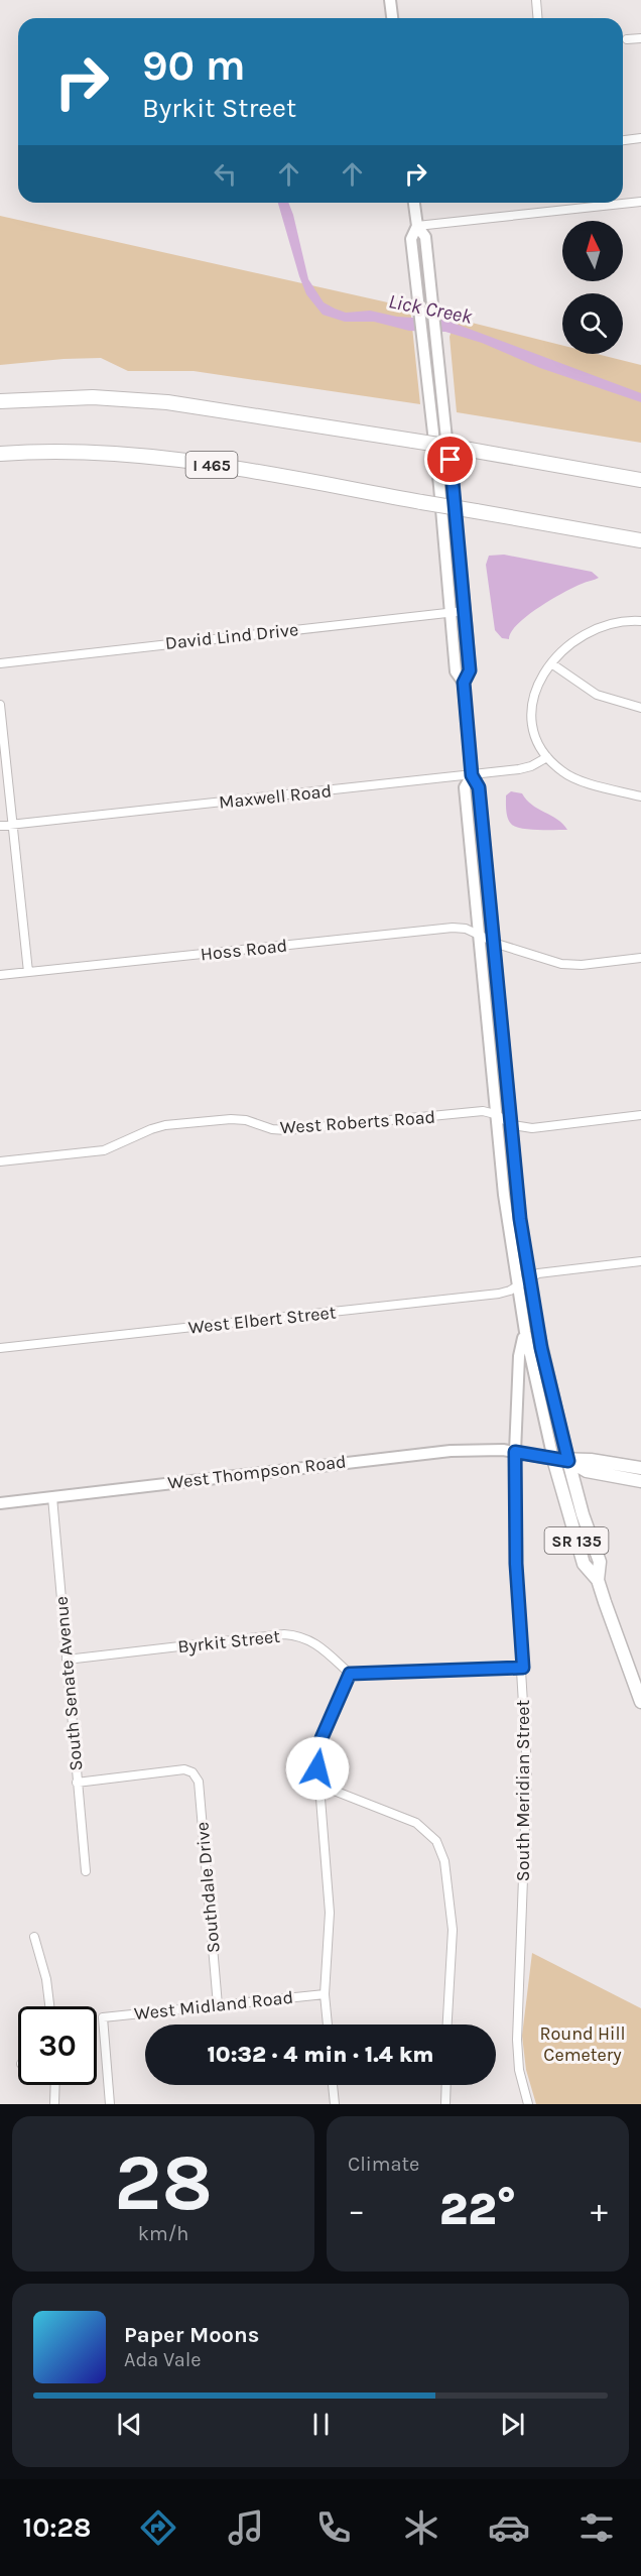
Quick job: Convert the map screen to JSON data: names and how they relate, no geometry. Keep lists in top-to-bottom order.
{
  "streets": {
    "highway": ["I 465"],
    "main road": ["West Thompson Road", "SR 135", "South Meridian Street"],
    "street": [
      "David Lind Drive",
      "Maxwell Road",
      "Hoss Road",
      "West Roberts Road",
      "West Elbert Street",
      "Byrkit Street",
      "South Senate Avenue",
      "Southdale Drive",
      "West Midland Road"
    ]
  },
  "crossings": [
    ["David Lind Drive", "South Meridian Street"],
    ["Maxwell Road", "South Meridian Street"],
    ["Hoss Road", "South Meridian Street"],
    ["West Roberts Road", "South Meridian Street"],
    ["West Elbert Street", "South Meridian Street"],
    ["West Thompson Road", "South Senate Avenue"],
    ["West Thompson Road", "South Meridian Street"],
    ["Byrkit Street", "South Senate Avenue"],
    ["South Senate Avenue", "Southdale Drive"],
    ["Southdale Drive", "West Midland Road"]
  ],
  "water": ["Lick Creek"],
  "parks": ["Round Hill Cemetery"],
  "north": "top",
  "page": {
    "turn": ["90 m", "Byrkit Street"],
    "limit": "30",
    "trip": "10:32 · 4 min · 1.4 km",
    "tile": [
      ["28", "km/h"],
      "Climate"
    ],
    "heat": ["−", "22°", "+"],
    "song": ["Paper Moons", "Ada Vale"],
    "tabs": "10:28"
  }
}
